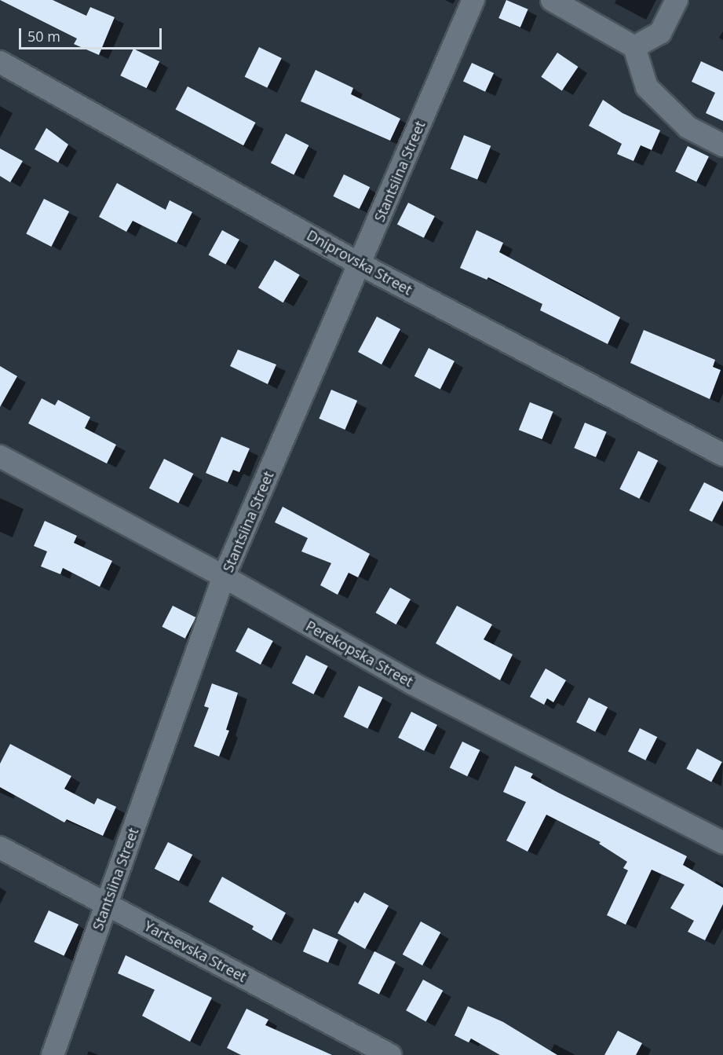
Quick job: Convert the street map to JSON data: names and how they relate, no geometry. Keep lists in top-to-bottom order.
{
  "streets": {
    "street": [
      "Stantsiina Street",
      "Dniprovska Street",
      "Perekopska Street",
      "Yartsevska Street"
    ]
  },
  "crossings": [
    ["Stantsiina Street", "Dniprovska Street"],
    ["Stantsiina Street", "Perekopska Street"],
    ["Stantsiina Street", "Yartsevska Street"]
  ],
  "scale_bar": "50 m"
}
